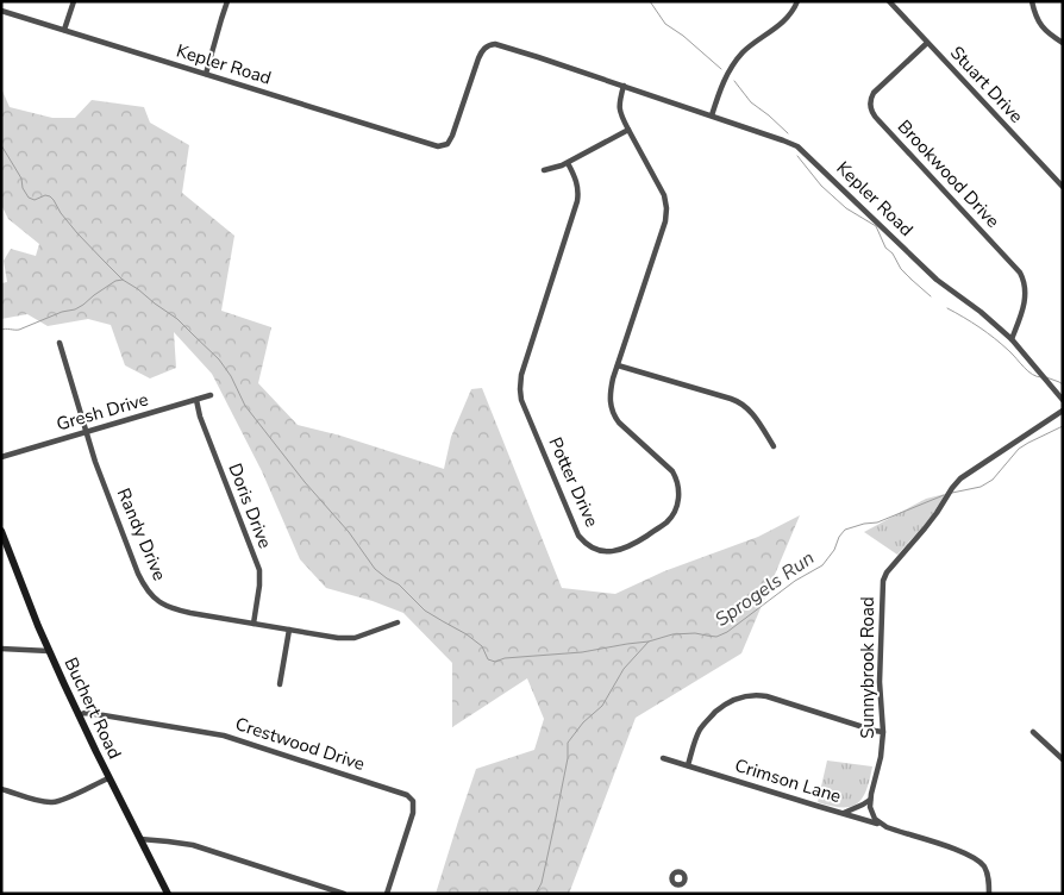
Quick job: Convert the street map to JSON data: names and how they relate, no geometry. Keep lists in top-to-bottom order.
{
  "streets": {
    "street": [
      "Kepler Road",
      "Stuart Drive",
      "Brookwood Drive",
      "Gresh Drive",
      "Potter Drive",
      "Doris Drive",
      "Randy Drive",
      "Sunnybrook Road",
      "Buchert Road",
      "Crestwood Drive",
      "Crimson Lane"
    ]
  },
  "crossings": [
    ["Kepler Road", "Brookwood Drive"],
    ["Kepler Road", "Potter Drive"],
    ["Stuart Drive", "Brookwood Drive"],
    ["Gresh Drive", "Doris Drive"],
    ["Gresh Drive", "Randy Drive"],
    ["Doris Drive", "Randy Drive"],
    ["Buchert Road", "Crestwood Drive"]
  ],
  "water": ["Sprogels Run"]
}
